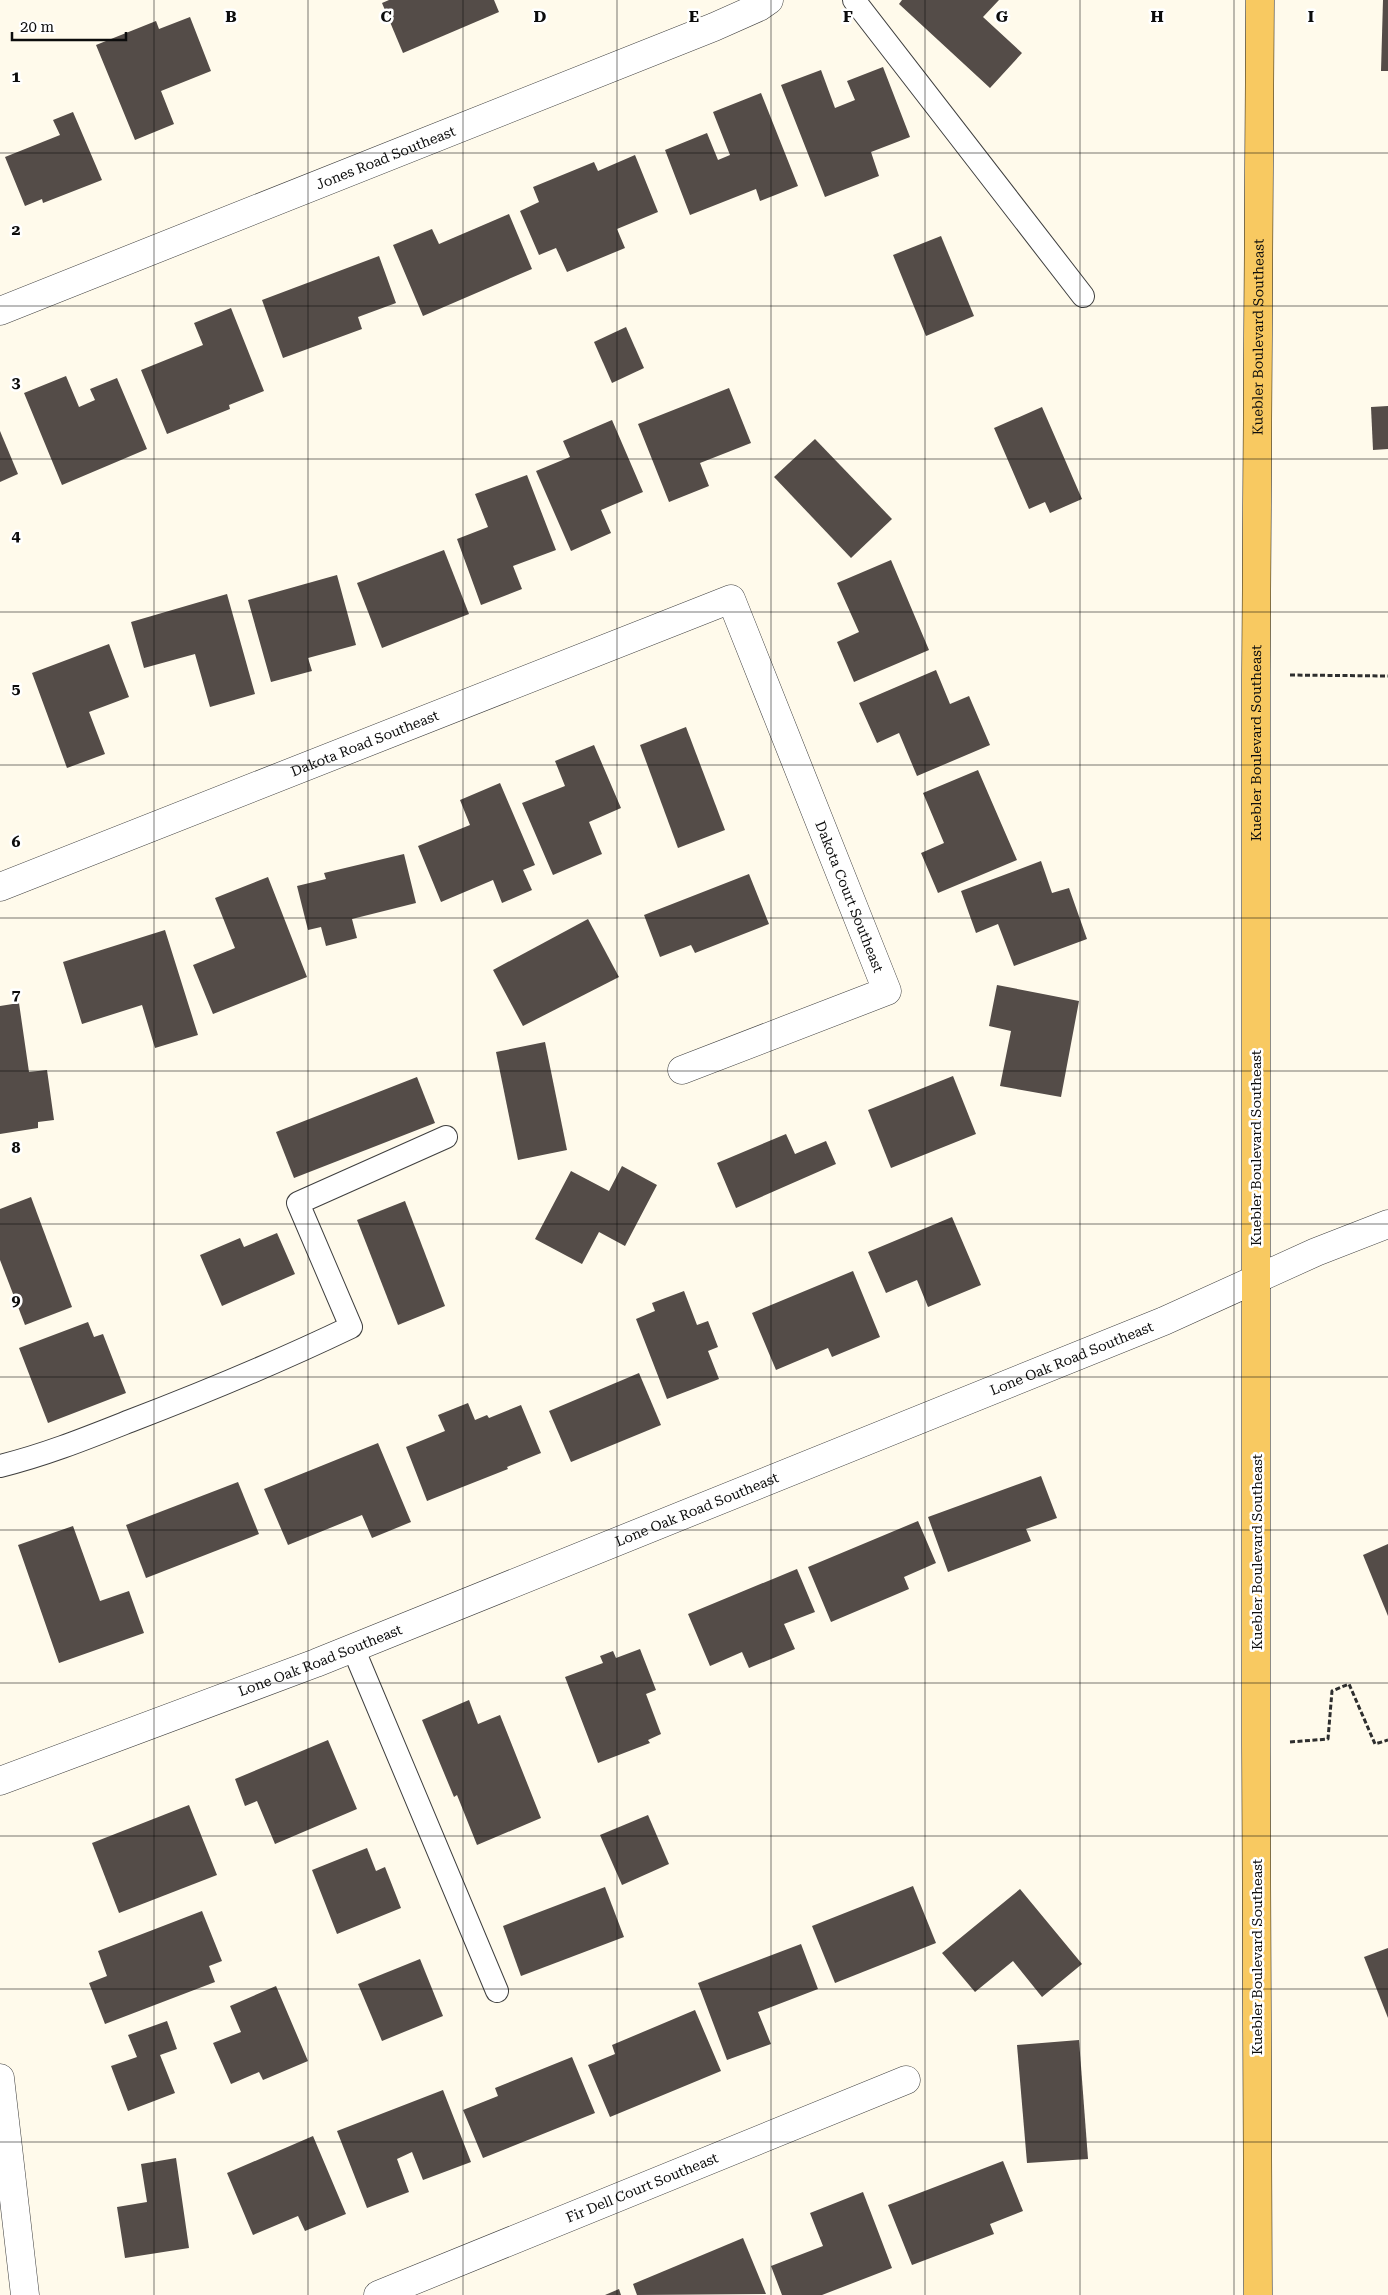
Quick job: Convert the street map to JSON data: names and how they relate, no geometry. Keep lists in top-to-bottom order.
{
  "streets": {
    "main road": ["Kuebler Boulevard Southeast"],
    "street": [
      "Jones Road Southeast",
      "Dakota Road Southeast",
      "Dakota Court Southeast",
      "Lone Oak Road Southeast",
      "Fir Dell Court Southeast"
    ]
  },
  "crossings": [
    ["Kuebler Boulevard Southeast", "Lone Oak Road Southeast"],
    ["Dakota Road Southeast", "Dakota Court Southeast"]
  ],
  "scale_bar": "20 m",
  "grid": {
    "columns": [
      "B",
      "C",
      "D",
      "E",
      "F",
      "G",
      "H",
      "I"
    ],
    "rows": [
      "1",
      "2",
      "3",
      "4",
      "5",
      "6",
      "7",
      "8",
      "9"
    ]
  }
}
